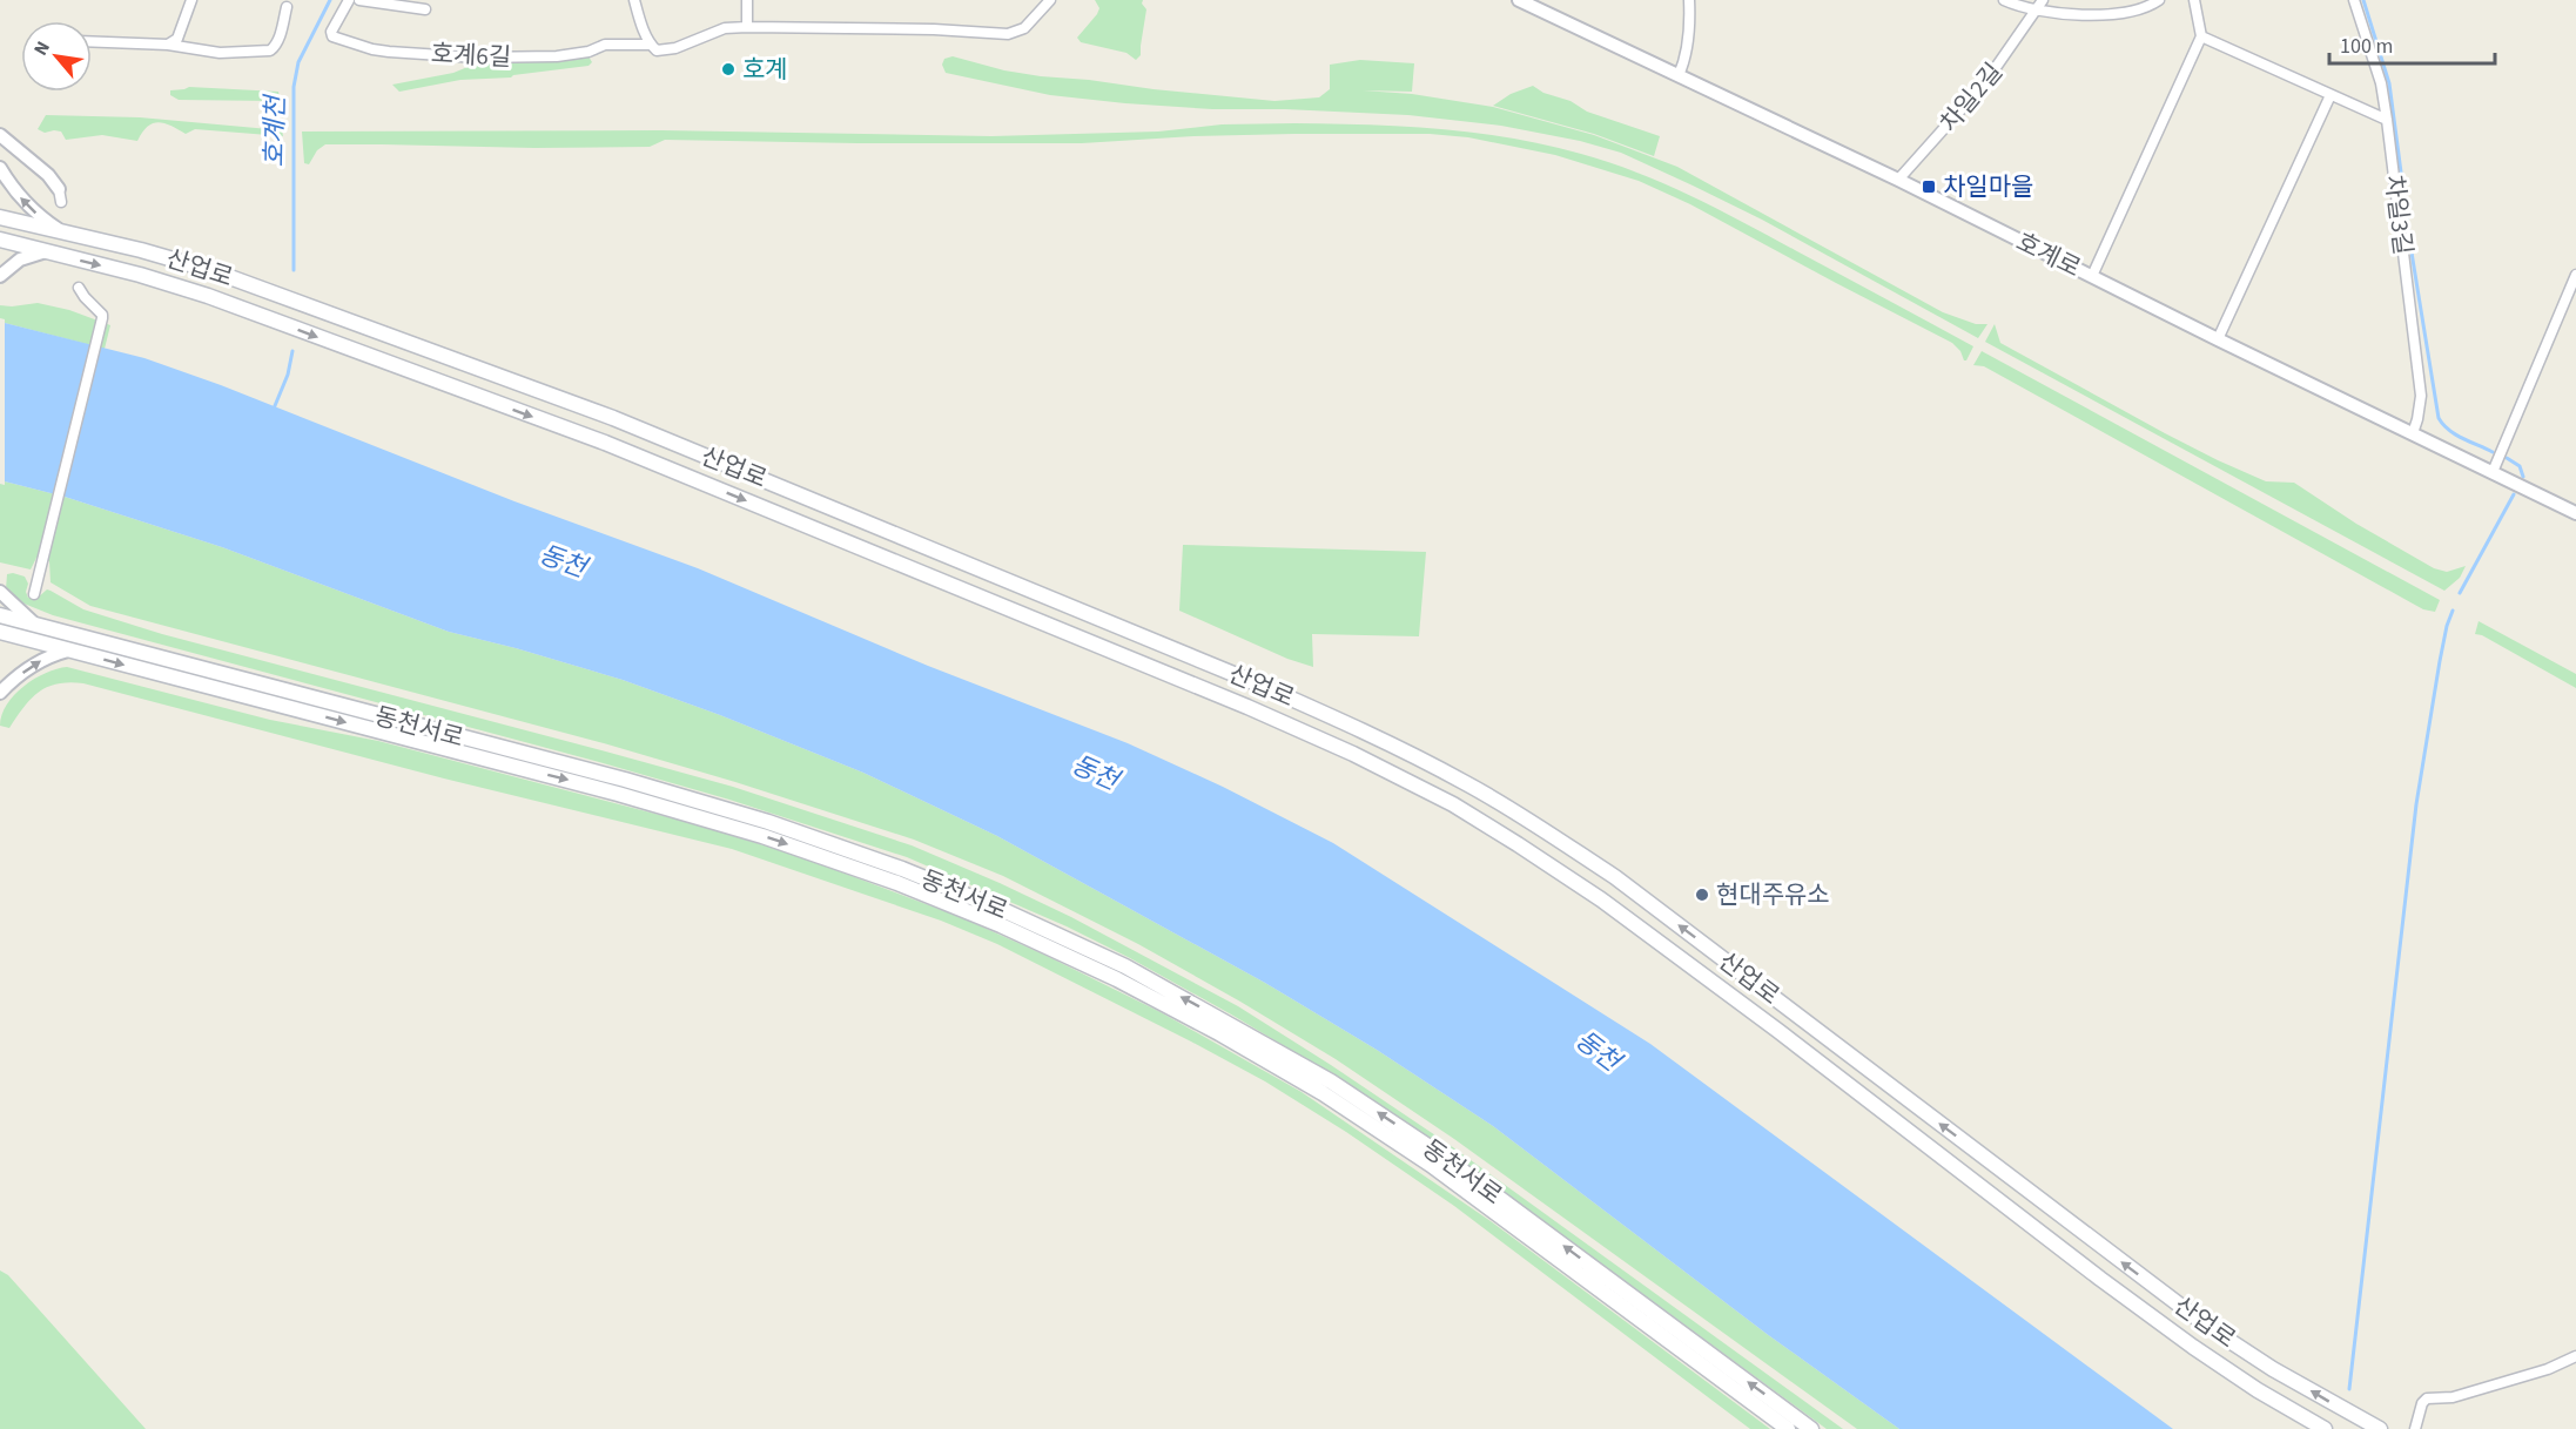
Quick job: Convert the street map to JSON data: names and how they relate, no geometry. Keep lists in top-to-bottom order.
{
  "streets": {
    "main road": ["산업로", "동천서로"],
    "street": [
      "호계6길",
      "차일2길",
      "차일3길",
      "호계로"
    ]
  },
  "crossings": [
    ["차일2길", "호계로"],
    ["차일3길", "호계로"]
  ],
  "water": ["호계천", "동천"],
  "places": {
    "other": ["호계", "현대주유소"],
    "transit": ["차일마을"]
  },
  "scale_bar": "100 m",
  "north": "top left"
}
